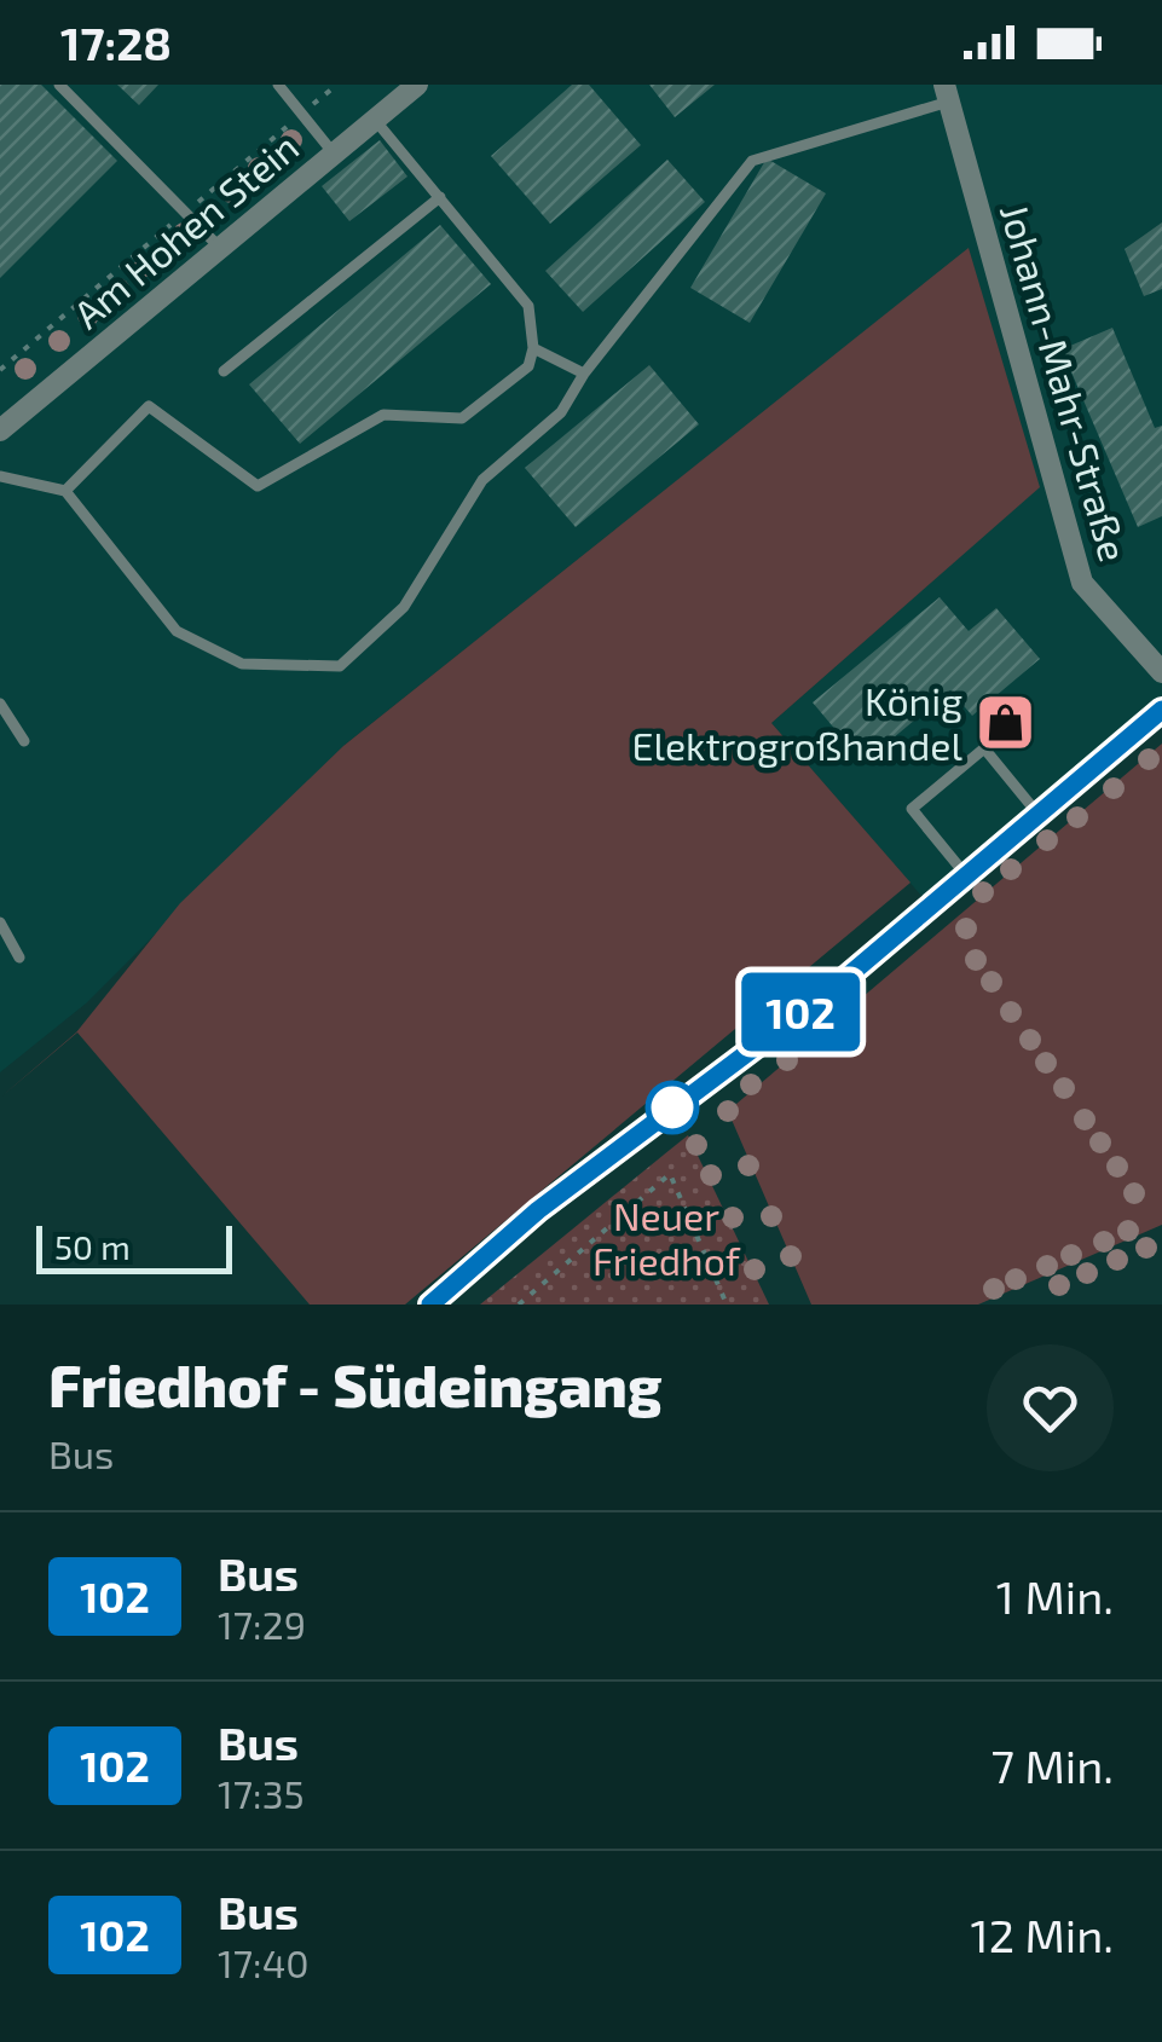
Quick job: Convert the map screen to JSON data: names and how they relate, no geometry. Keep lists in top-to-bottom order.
{
  "streets": {
    "street": ["Am Hohen Stein", "Johann-Mahr-Straße"]
  },
  "parks": ["Neuer Friedhof"],
  "places": {
    "shop": ["König Elektrogroßhandel"]
  },
  "lines": ["bus line 102"],
  "scale_bar": "50 m",
  "page": {
    "status": "17:28",
    "on_map": "102",
    "scale": "50 m",
    "heading": ["Friedhof - Südeingang", "Bus"],
    "list": [
      {
        "mark": "102",
        "name": "Bus",
        "note": "17:29",
        "value": "1 Min."
      },
      {
        "mark": "102",
        "name": "Bus",
        "note": "17:35",
        "value": "7 Min."
      },
      {
        "mark": "102",
        "name": "Bus",
        "note": "17:40",
        "value": "12 Min."
      }
    ]
  }
}
